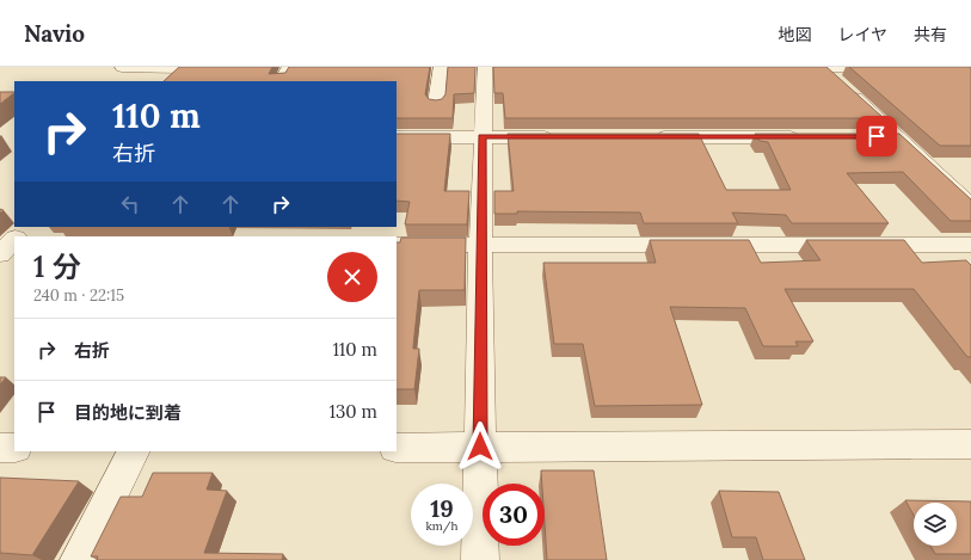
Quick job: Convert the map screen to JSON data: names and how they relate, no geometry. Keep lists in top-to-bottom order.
{
  "page": {
    "header": "Navio",
    "nav": ["地図", "レイヤ", "共有"],
    "turn": ["110 m", "右折"],
    "heading": ["1 分", "240 m · 22:15"],
    "list": [
      {
        "name": "右折",
        "value": "110 m"
      },
      {
        "name": "目的地に到着",
        "value": "130 m"
      }
    ],
    "speed": "19 km/h",
    "limit": "30"
  }
}
